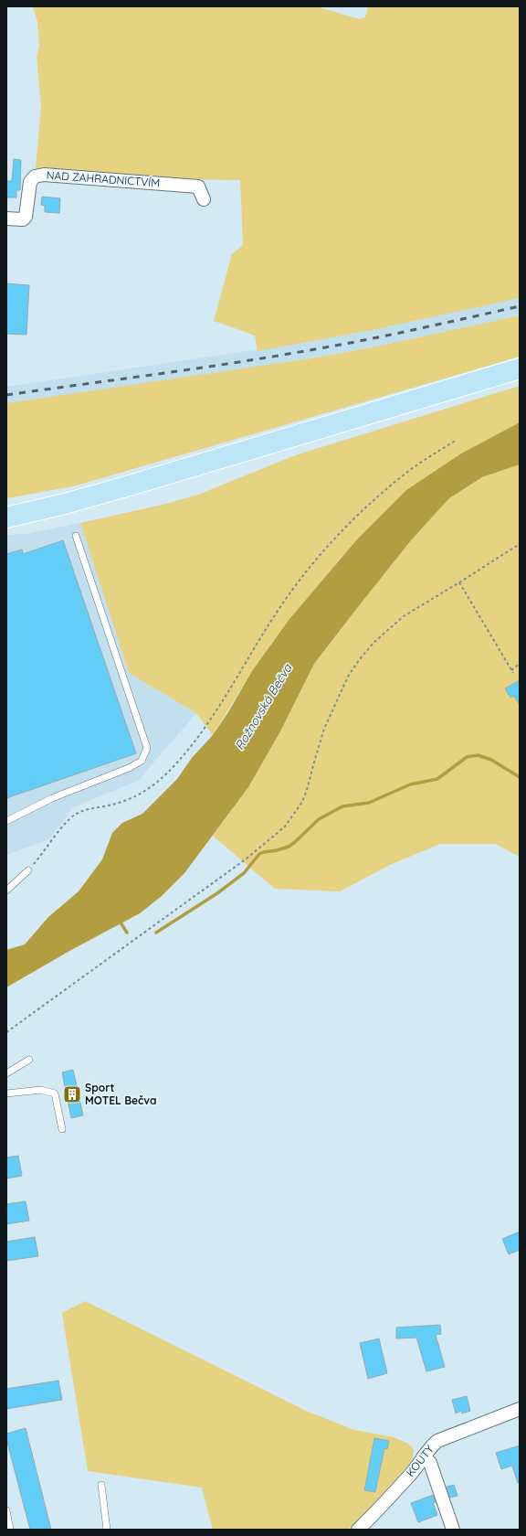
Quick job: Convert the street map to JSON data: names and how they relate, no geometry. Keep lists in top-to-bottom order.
{
  "streets": {
    "street": ["NAD ZAHRADNICTVÍM", "KOUTY"]
  },
  "water": ["Rožnovská Bečva"],
  "places": {
    "building": ["Sport MOTEL Bečva"]
  }
}
